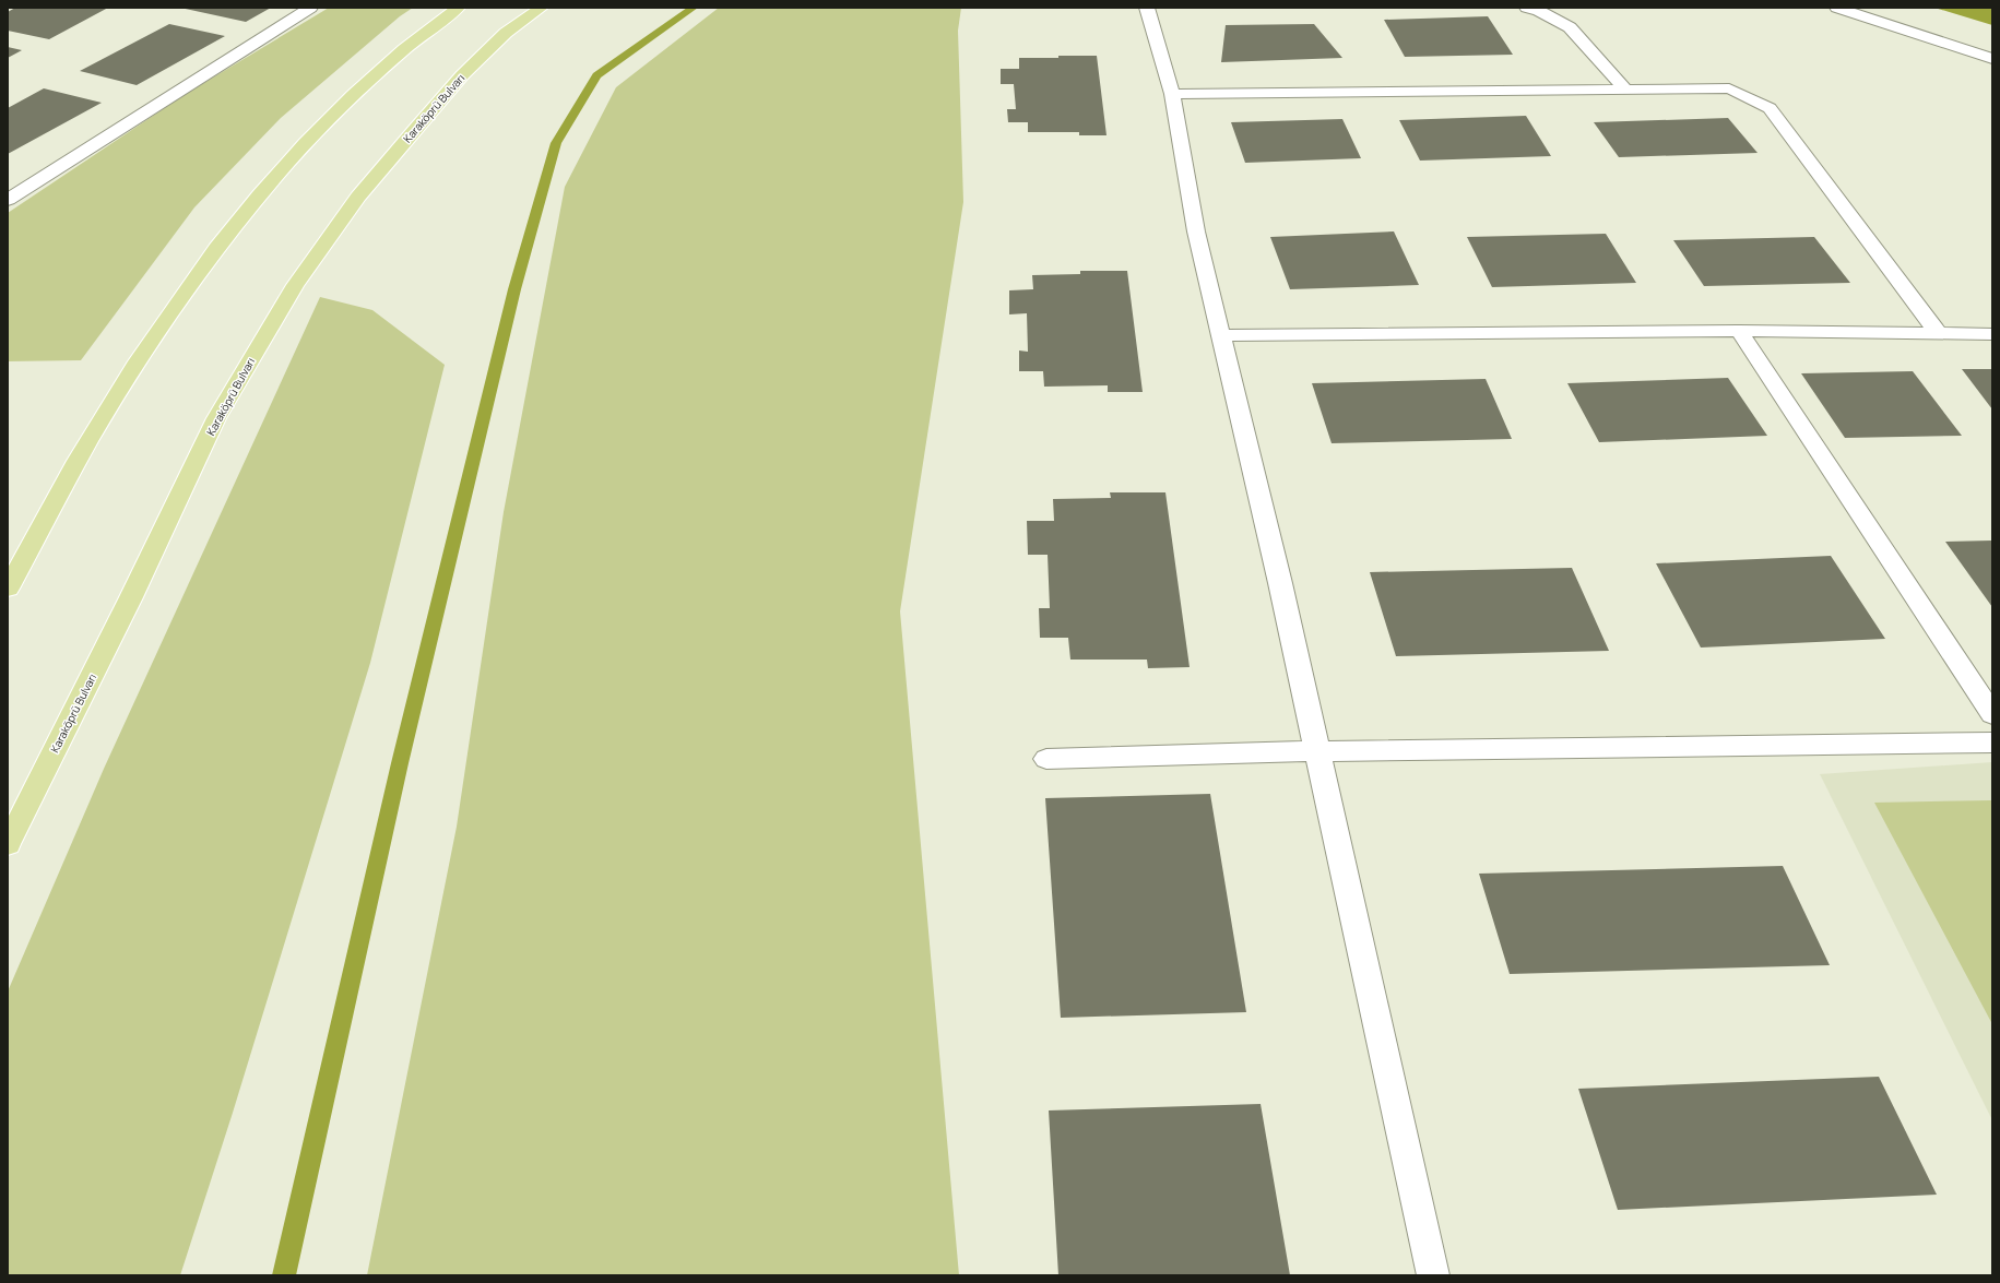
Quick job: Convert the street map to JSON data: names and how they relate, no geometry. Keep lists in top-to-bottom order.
{
  "streets": {
    "highway": ["Karaköprü Bulvarı"]
  }
}
